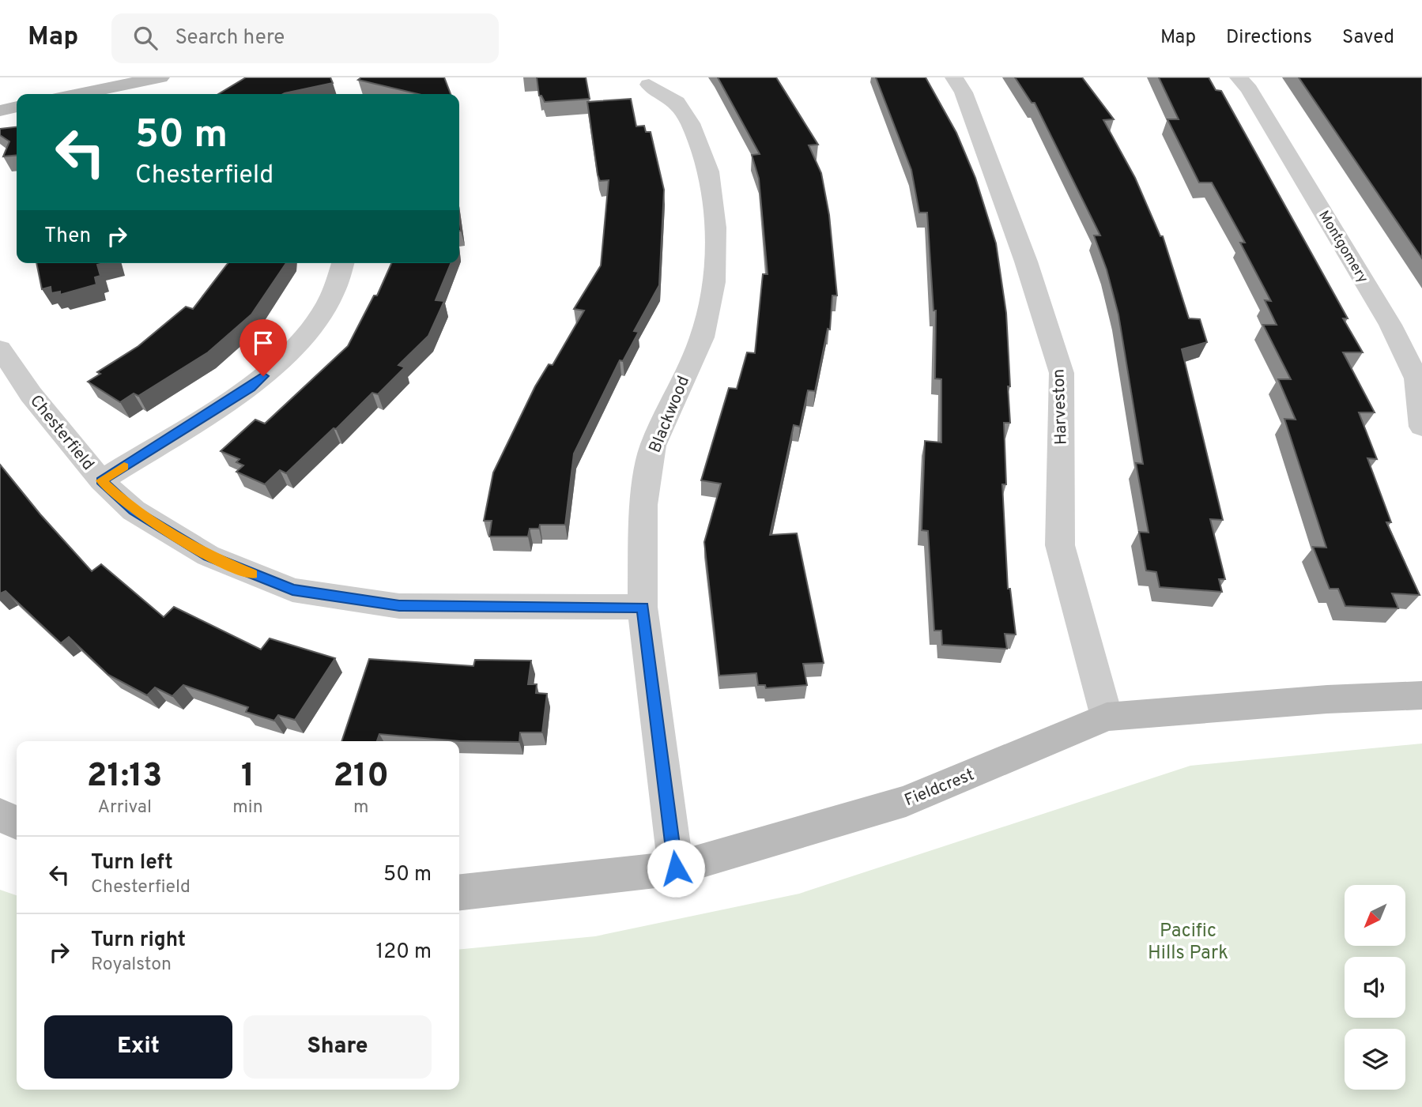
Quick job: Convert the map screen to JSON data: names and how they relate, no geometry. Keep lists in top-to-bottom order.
{
  "streets": {
    "street": [
      "Montgomery",
      "Harveston",
      "Blackwood",
      "Chesterfield",
      "Fieldcrest"
    ]
  },
  "crossings": [
    ["Harveston", "Fieldcrest"],
    ["Blackwood", "Chesterfield"],
    ["Blackwood", "Fieldcrest"]
  ],
  "parks": ["Pacific Hills Park"],
  "north": "bottom left",
  "page": {
    "header": "Map",
    "search": "Search here",
    "nav": ["Map", "Directions", "Saved"],
    "turn": ["50 m", "Chesterfield"],
    "then": "Then",
    "eta": [
      "21:13",
      "Arrival",
      "1",
      "min",
      "210",
      "m"
    ],
    "list": [
      {
        "name": "Turn left",
        "note": "Chesterfield",
        "value": "50 m"
      },
      {
        "name": "Turn right",
        "note": "Royalston",
        "value": "120 m"
      }
    ],
    "buttons": ["Exit", "Share"]
  }
}
